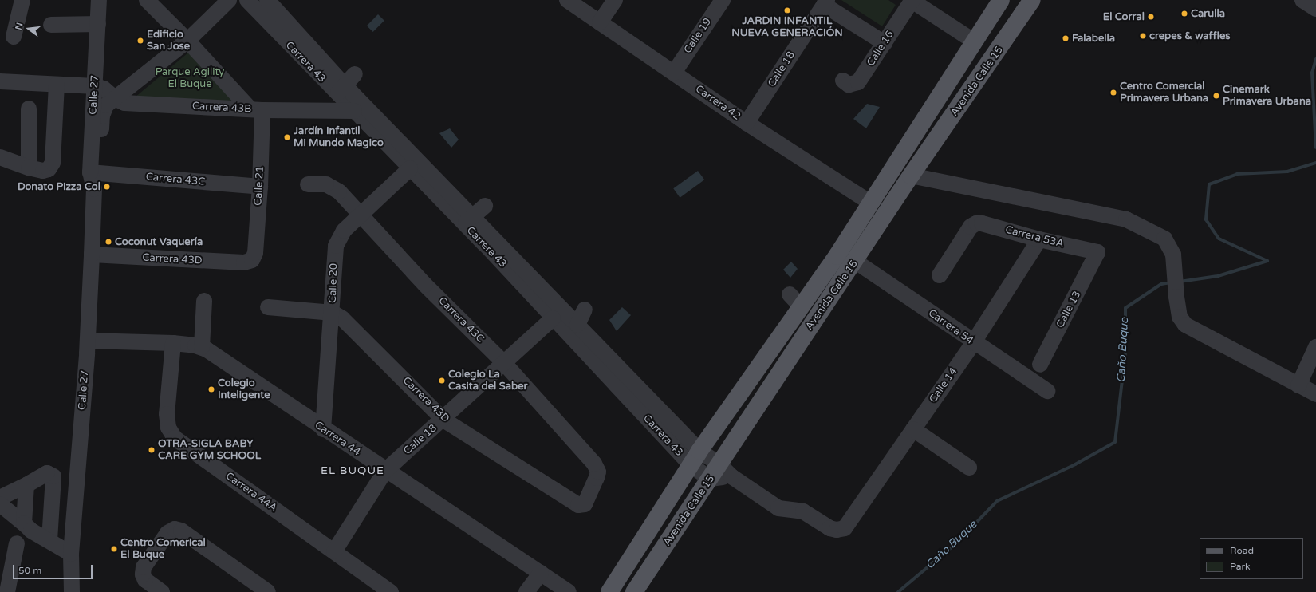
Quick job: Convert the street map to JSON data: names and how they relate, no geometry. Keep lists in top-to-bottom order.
{
  "streets": {
    "main road": ["Avenida Calle 15"],
    "street": [
      "Calle 19",
      "Calle 16",
      "Carrera 43",
      "Calle 18",
      "Calle 27",
      "Carrera 42",
      "Carrera 43B",
      "Carrera 43C",
      "Calle 21",
      "Carrera 53A",
      "Carrera 43D",
      "Calle 20",
      "Calle 13",
      "Carrera 54",
      "Calle 14",
      "Carrera 44",
      "Carrera 44A"
    ]
  },
  "crossings": [
    ["Calle 19", "Carrera 42"],
    ["Carrera 43", "Calle 18"],
    ["Carrera 43", "Avenida Calle 15"],
    ["Carrera 43", "Carrera 43B"],
    ["Carrera 43", "Calle 20"],
    ["Carrera 43", "Calle 14"],
    ["Calle 18", "Carrera 42"],
    ["Calle 18", "Carrera 43C"],
    ["Calle 18", "Carrera 43D"],
    ["Calle 18", "Carrera 44"],
    ["Calle 18", "Carrera 44A"],
    ["Avenida Calle 15", "Carrera 42"],
    ["Avenida Calle 15", "Carrera 54"],
    ["Calle 27", "Carrera 43B"],
    ["Calle 27", "Carrera 43C"],
    ["Calle 27", "Carrera 43D"],
    ["Calle 27", "Carrera 44"],
    ["Carrera 43B", "Calle 21"],
    ["Carrera 43C", "Calle 21"],
    ["Carrera 43C", "Carrera 43D"],
    ["Carrera 43C", "Calle 20"],
    ["Calle 21", "Carrera 43D"],
    ["Carrera 53A", "Calle 13"],
    ["Carrera 53A", "Calle 14"],
    ["Carrera 43D", "Calle 20"],
    ["Calle 20", "Carrera 44"],
    ["Carrera 54", "Calle 14"],
    ["Carrera 44", "Carrera 44A"]
  ],
  "districts": ["EL BUQUE"],
  "water": ["Caño Buque"],
  "parks": ["Parque Agility El Buque"],
  "places": [
    "JARDIN INFANTIL NUEVA GENERACIÓN",
    "Carulla",
    "El Corral",
    "crepes & waffles",
    "Falabella",
    "Edificio San Jose",
    "Centro Comercial Primavera Urbana",
    "Cinemark Primavera Urbana",
    "Jardín Infantil Mi Mundo Magico",
    "Donato Pizza Col",
    "Coconut Vaquería",
    "Colegio La Casita del Saber",
    "Colegio Inteligente",
    "OTRA-SIGLA BABY CARE GYM SCHOOL",
    "Centro Comerical El Buque"
  ],
  "legend": ["Road", "Park"],
  "scale_bar": "50 m",
  "north": "left"
}
